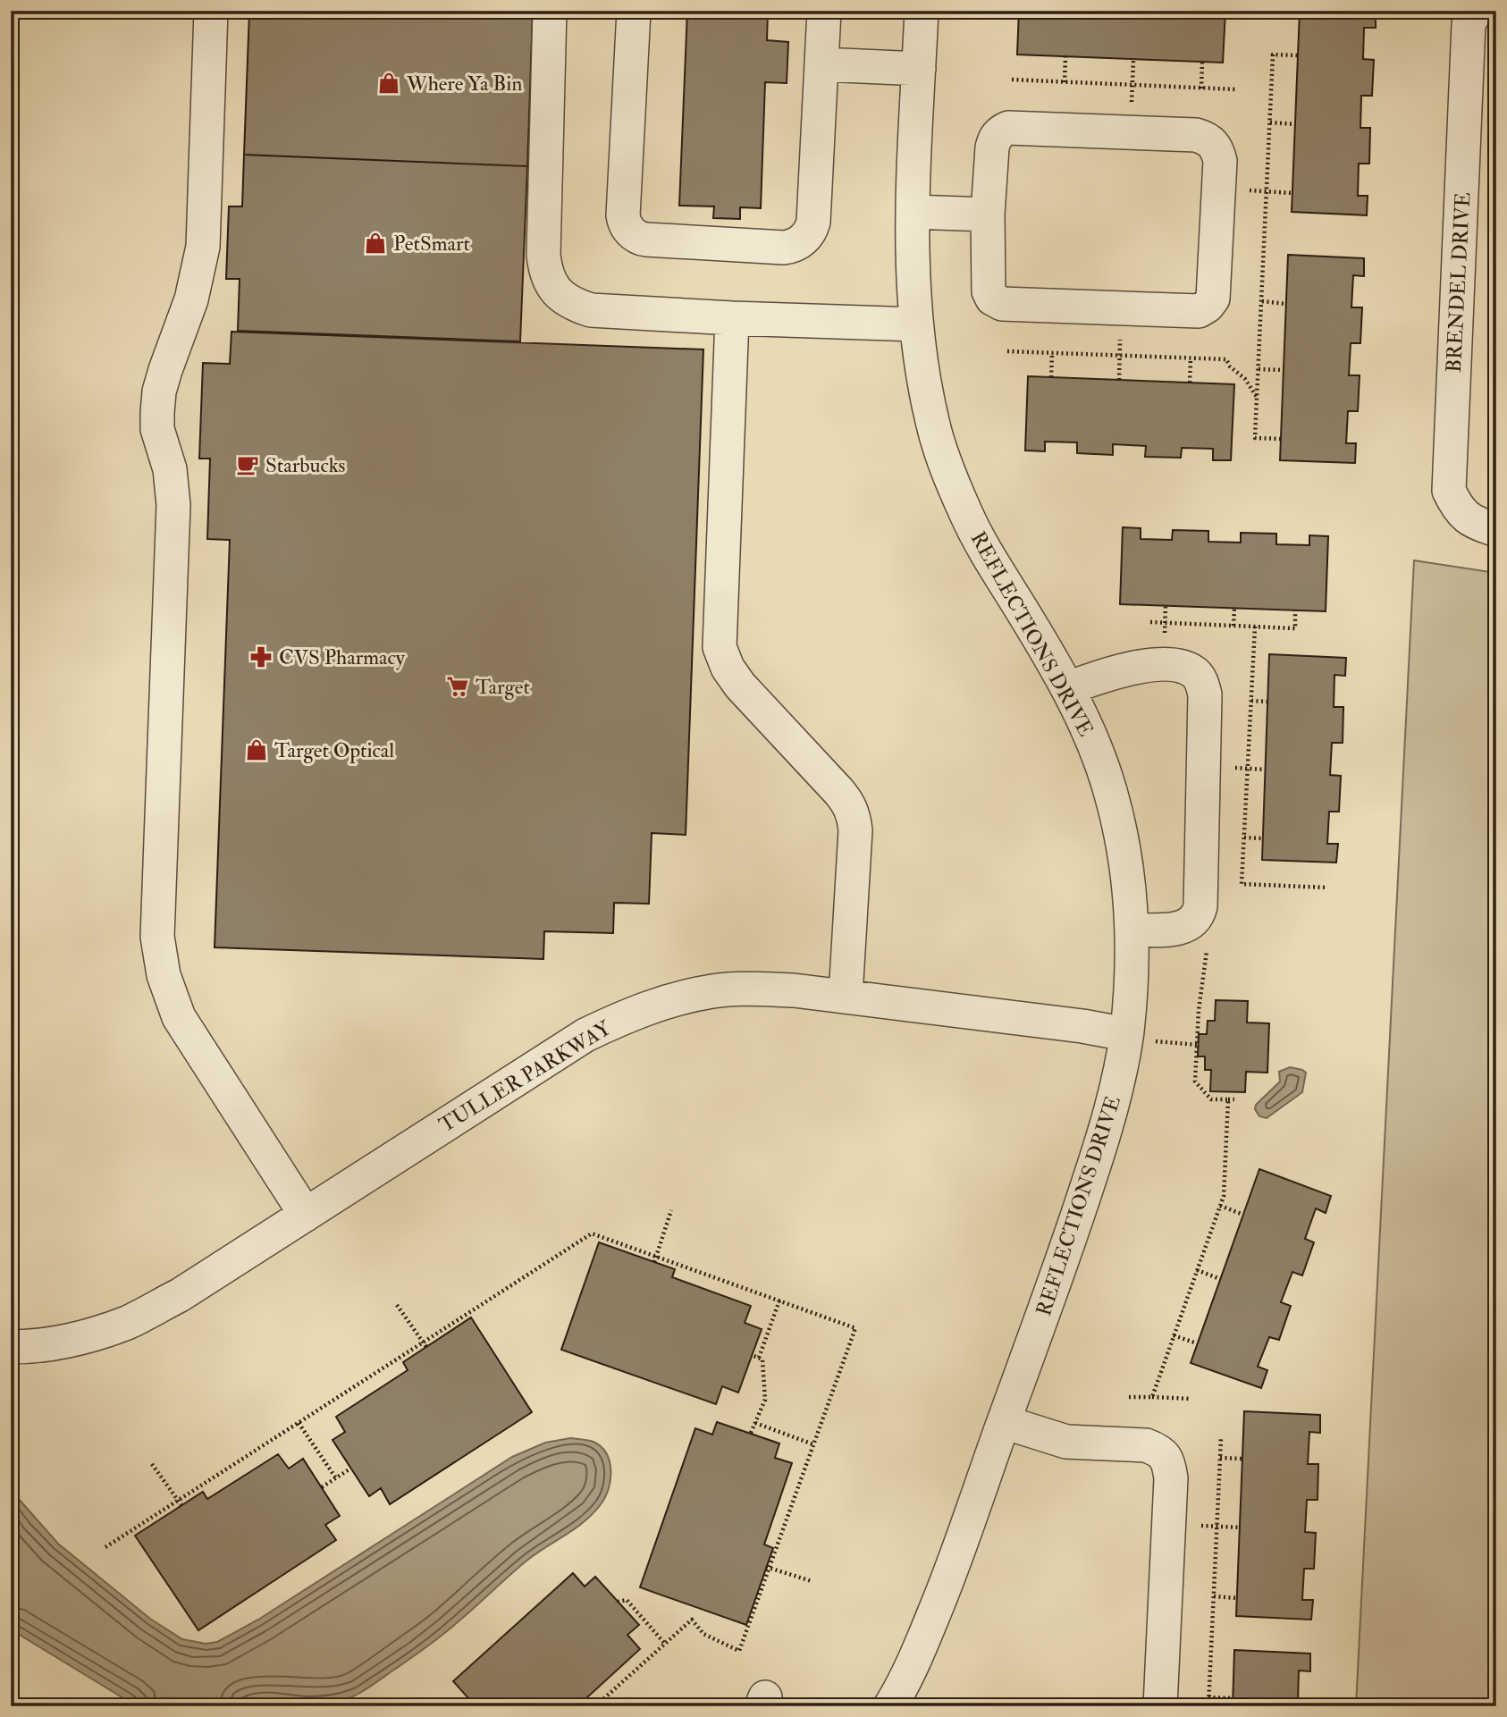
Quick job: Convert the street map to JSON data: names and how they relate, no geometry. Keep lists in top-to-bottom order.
{
  "streets": {
    "street": ["BRENDEL DRIVE", "REFLECTIONS DRIVE", "TULLER PARKWAY"]
  },
  "crossings": [
    ["REFLECTIONS DRIVE", "TULLER PARKWAY"]
  ],
  "places": {
    "shop": ["Where Ya Bin", "PetSmart", "Target Optical"],
    "cafe": ["Starbucks"],
    "pharmacy": ["CVS Pharmacy"],
    "supermarket": ["Target"]
  }
}
